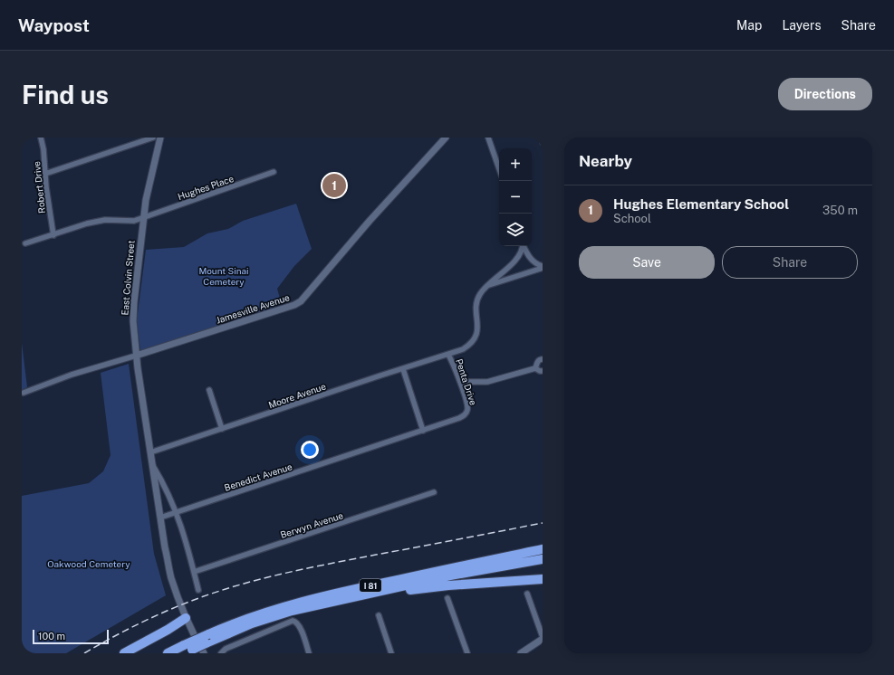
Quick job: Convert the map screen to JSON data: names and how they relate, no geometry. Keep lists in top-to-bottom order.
{
  "streets": {
    "highway": ["I 81"],
    "street": [
      "Robert Drive",
      "Hughes Place",
      "East Colvin Street",
      "Jamesville Avenue",
      "Penta Drive",
      "Moore Avenue",
      "Benedict Avenue",
      "Berwyn Avenue"
    ]
  },
  "crossings": [
    ["Robert Drive", "Hughes Place"],
    ["Hughes Place", "East Colvin Street"],
    ["East Colvin Street", "Jamesville Avenue"],
    ["East Colvin Street", "Moore Avenue"],
    ["East Colvin Street", "Benedict Avenue"],
    ["East Colvin Street", "Berwyn Avenue"],
    ["Penta Drive", "Moore Avenue"],
    ["Penta Drive", "Benedict Avenue"]
  ],
  "parks": ["Mount Sinai Cemetery", "Oakwood Cemetery"],
  "scale_bar": "100 m",
  "page": {
    "header": "Waypost",
    "nav": ["Map", "Layers", "Share"],
    "buttons": [
      "Directions",
      ["Save", "Share"]
    ],
    "title": "Find us",
    "heading": "Nearby",
    "map_buttons": ["+", "−"],
    "pins": "1",
    "list": [
      {
        "mark": "1",
        "name": "Hughes Elementary School",
        "note": "School",
        "value": "350 m"
      }
    ],
    "scale": "100 m"
  }
}
